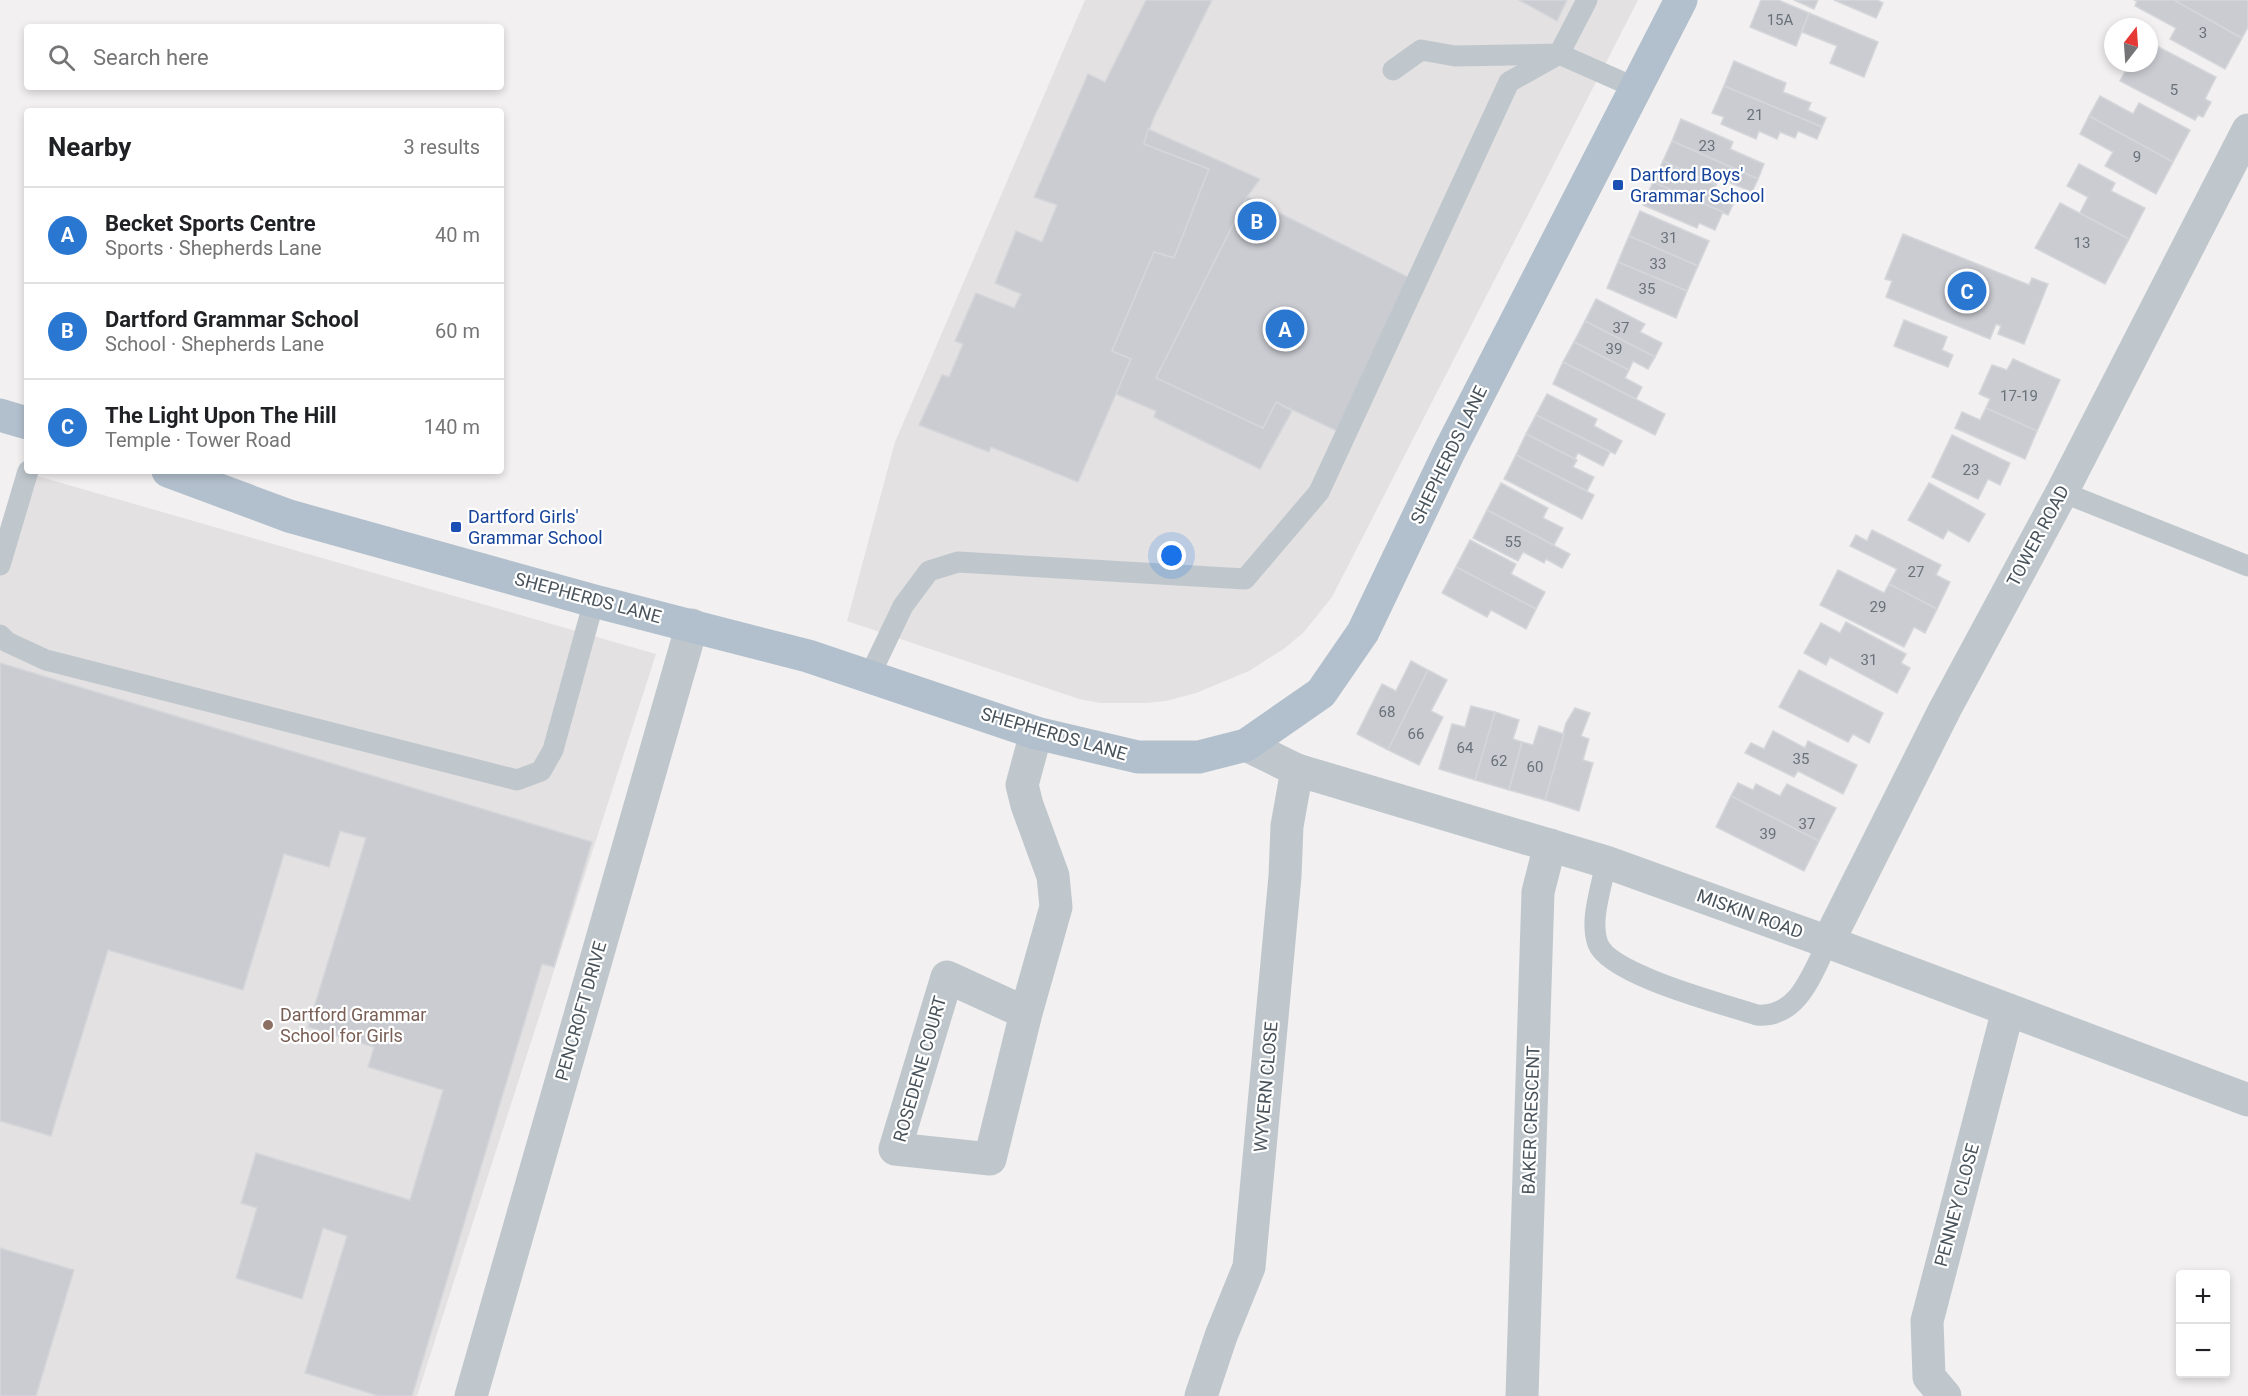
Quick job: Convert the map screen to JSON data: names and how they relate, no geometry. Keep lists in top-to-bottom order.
{
  "streets": {
    "main road": ["SHEPHERDS LANE"],
    "street": [
      "TOWER ROAD",
      "MISKIN ROAD",
      "PENCROFT DRIVE",
      "ROSEDENE COURT",
      "WYVERN CLOSE",
      "BAKER CRESCENT",
      "PENNEY CLOSE"
    ]
  },
  "crossings": [
    ["SHEPHERDS LANE", "MISKIN ROAD"],
    ["SHEPHERDS LANE", "PENCROFT DRIVE"],
    ["SHEPHERDS LANE", "ROSEDENE COURT"],
    ["TOWER ROAD", "MISKIN ROAD"],
    ["MISKIN ROAD", "WYVERN CLOSE"],
    ["MISKIN ROAD", "BAKER CRESCENT"],
    ["MISKIN ROAD", "PENNEY CLOSE"]
  ],
  "places": {
    "transit": ["Dartford Boys' Grammar School", "Dartford Girls' Grammar School"],
    "other": ["Dartford Grammar School for Girls"]
  },
  "house_numbers": [
    "15A",
    "3",
    "5",
    "21",
    "23",
    "9",
    "31",
    "13",
    "33",
    "35",
    "37",
    "39",
    "17-19",
    "23",
    "55",
    "27",
    "29",
    "31",
    "68",
    "66",
    "64",
    "35",
    "62",
    "60",
    "37",
    "39"
  ],
  "north": "top",
  "page": {
    "search": "Search here",
    "heading": ["Nearby", "3 results"],
    "list": [
      {
        "mark": "A",
        "name": "Becket Sports Centre",
        "note": "Sports · Shepherds Lane",
        "value": "40 m"
      },
      {
        "mark": "B",
        "name": "Dartford Grammar School",
        "note": "School · Shepherds Lane",
        "value": "60 m"
      },
      {
        "mark": "C",
        "name": "The Light Upon The Hill",
        "note": "Temple · Tower Road",
        "value": "140 m"
      }
    ],
    "pins": ["B", "C", "A"],
    "map_buttons": ["+", "−"]
  }
}
